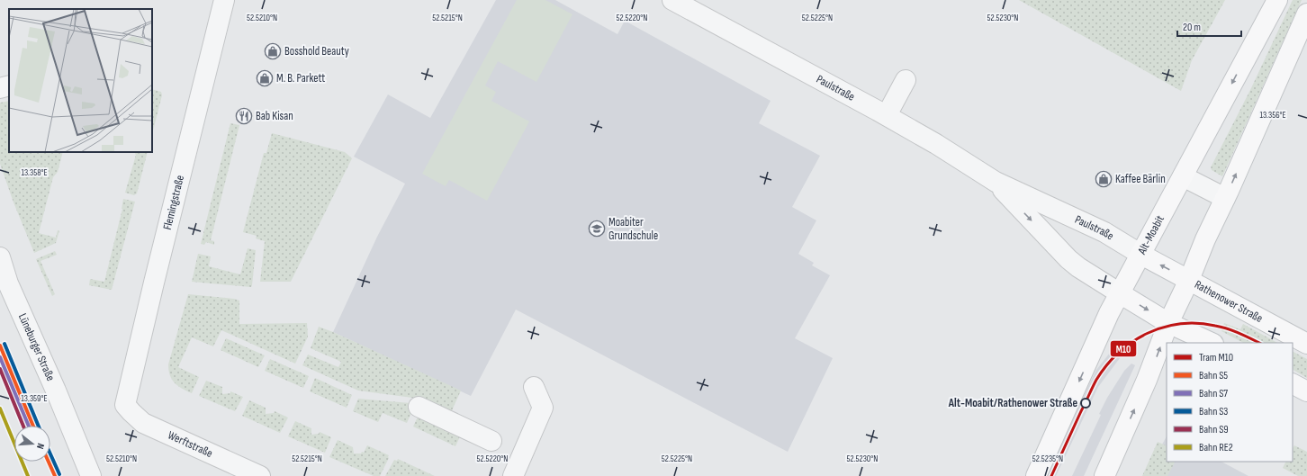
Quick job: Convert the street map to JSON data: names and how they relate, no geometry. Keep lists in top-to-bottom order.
{
  "streets": {
    "main road": ["Paulstraße", "Alt-Moabit", "Rathenower Straße"],
    "street": ["Flemingstraße", "Lüneburger Straße", "Werftstraße"]
  },
  "crossings": [
    ["Paulstraße", "Alt-Moabit"],
    ["Paulstraße", "Rathenower Straße"],
    ["Flemingstraße", "Werftstraße"]
  ],
  "places": {
    "shop": ["Bosshold Beauty", "M. B. Parkett", "Kaffee Bärlin"],
    "restaurant": ["Bab Kisan"],
    "school or university": ["Moabiter Grundschule"],
    "other": ["Alt-Moabit/Rathenower Straße"]
  },
  "lines": [
    "tram line M10",
    "rail line S3",
    "rail line S5",
    "rail line S7",
    "rail line S9",
    "rail line RE2"
  ],
  "legend": [
    "Tram M10",
    "Bahn S5",
    "Bahn S7",
    "Bahn S3",
    "Bahn S9",
    "Bahn RE2"
  ],
  "scale_bar": "20 m",
  "north": "right",
  "coordinates": [
    "52.5210°N",
    "52.5215°N",
    "52.5220°N",
    "52.5225°N",
    "52.5230°N",
    "13.356°E",
    "13.358°E",
    "13.359°E",
    "52.5235°N"
  ]
}
